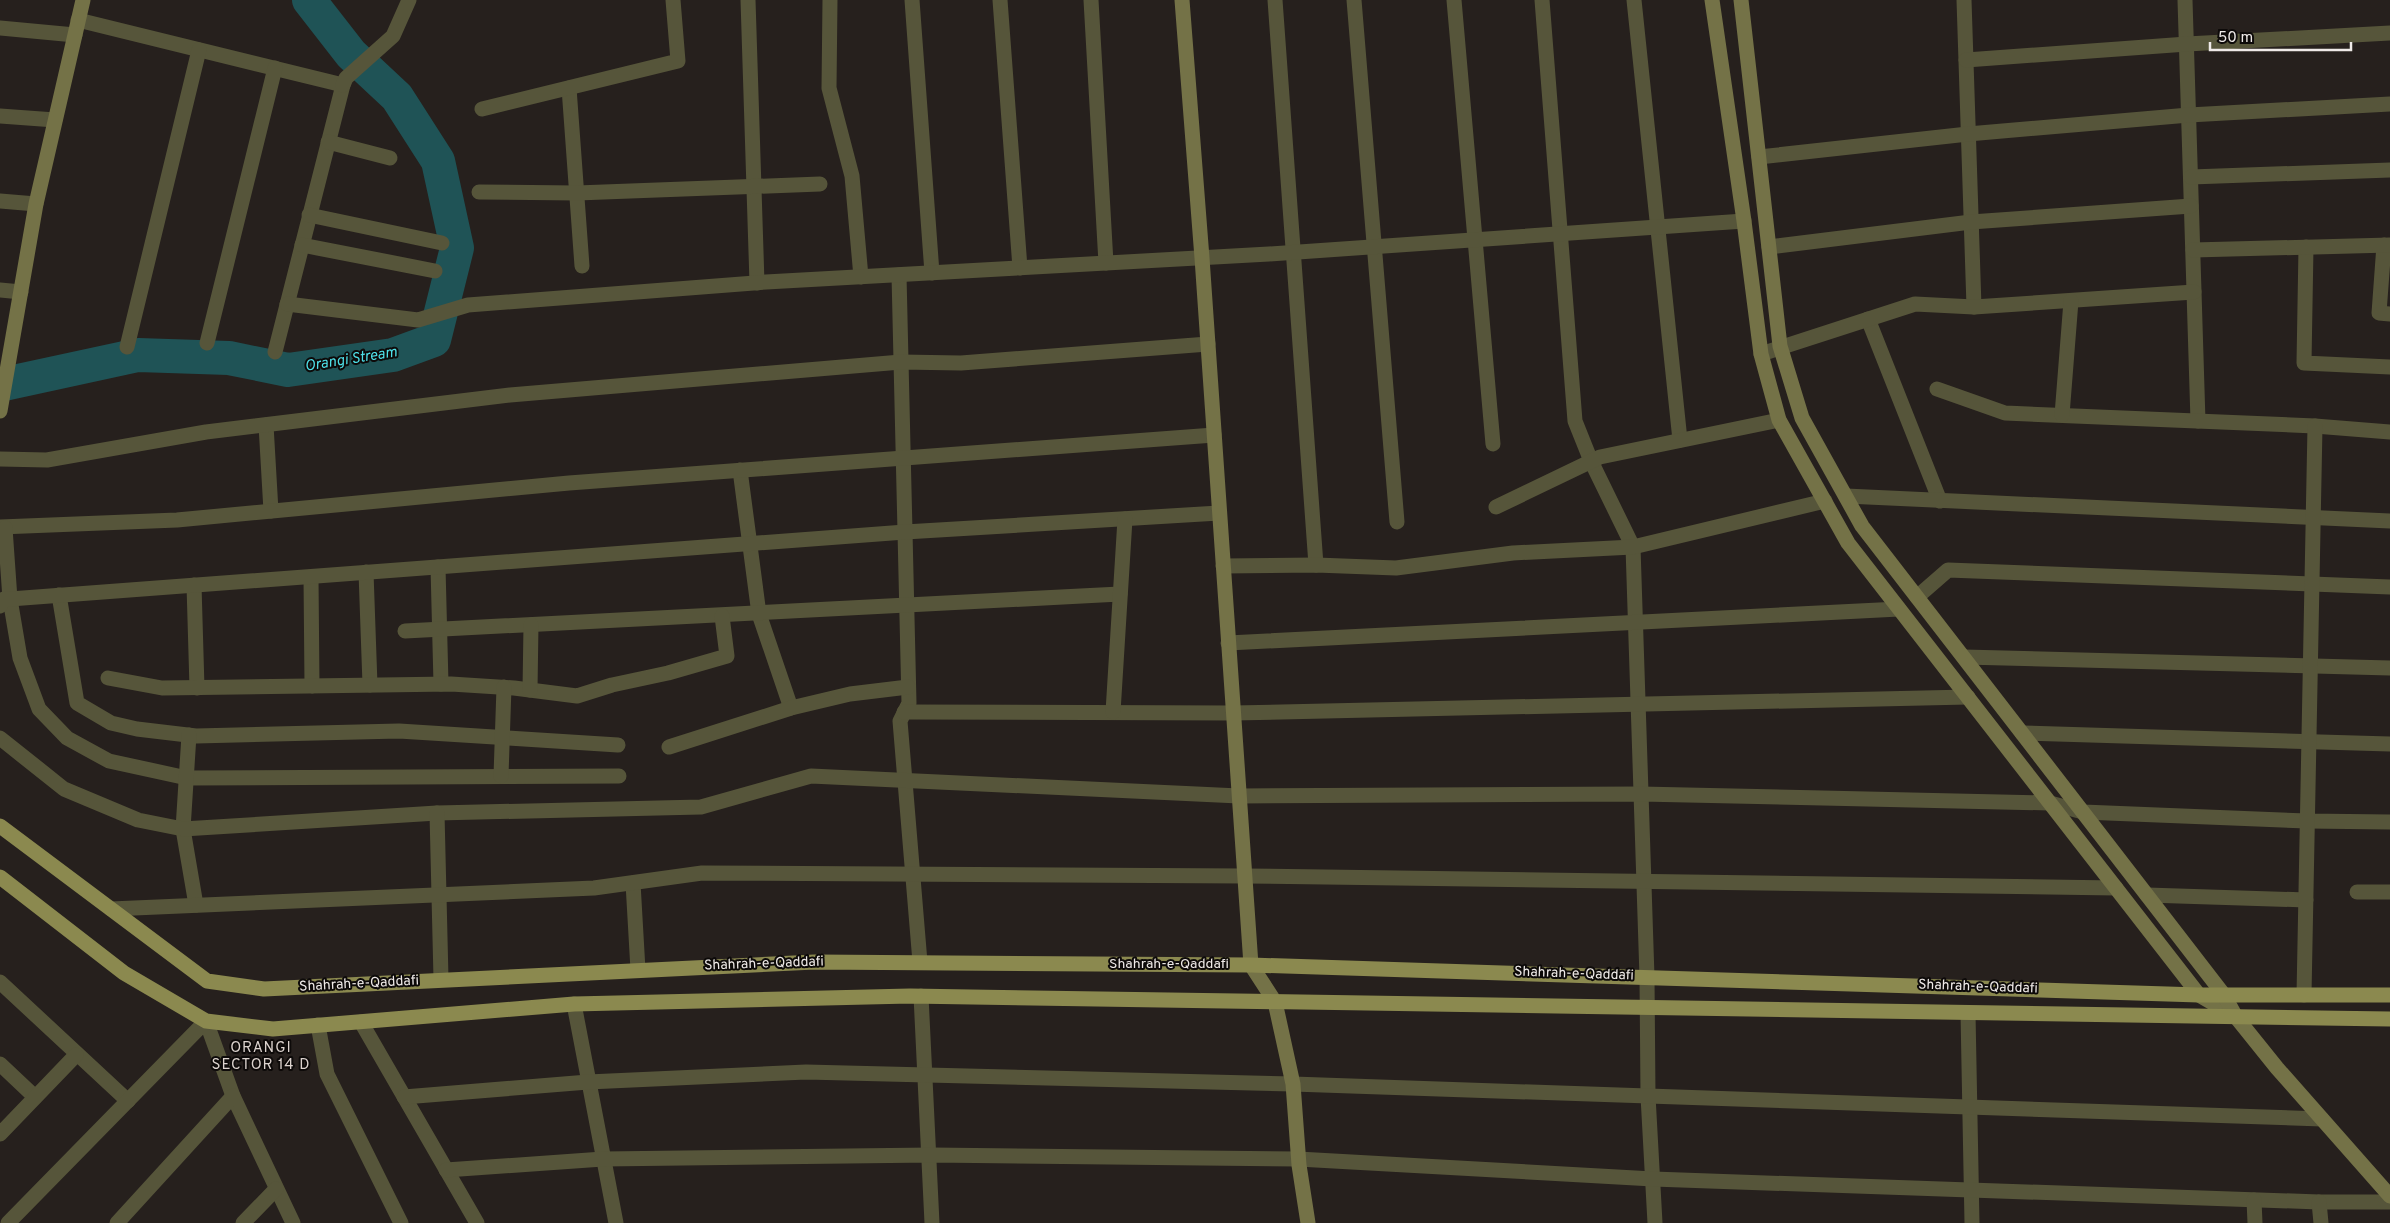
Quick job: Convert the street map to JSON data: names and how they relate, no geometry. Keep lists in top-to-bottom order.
{
  "streets": {
    "main road": ["Shahrah-e-Qaddafi"]
  },
  "districts": ["ORANGI SECTOR 14 D"],
  "water": ["Orangi Stream"],
  "scale_bar": "50 m"
}
